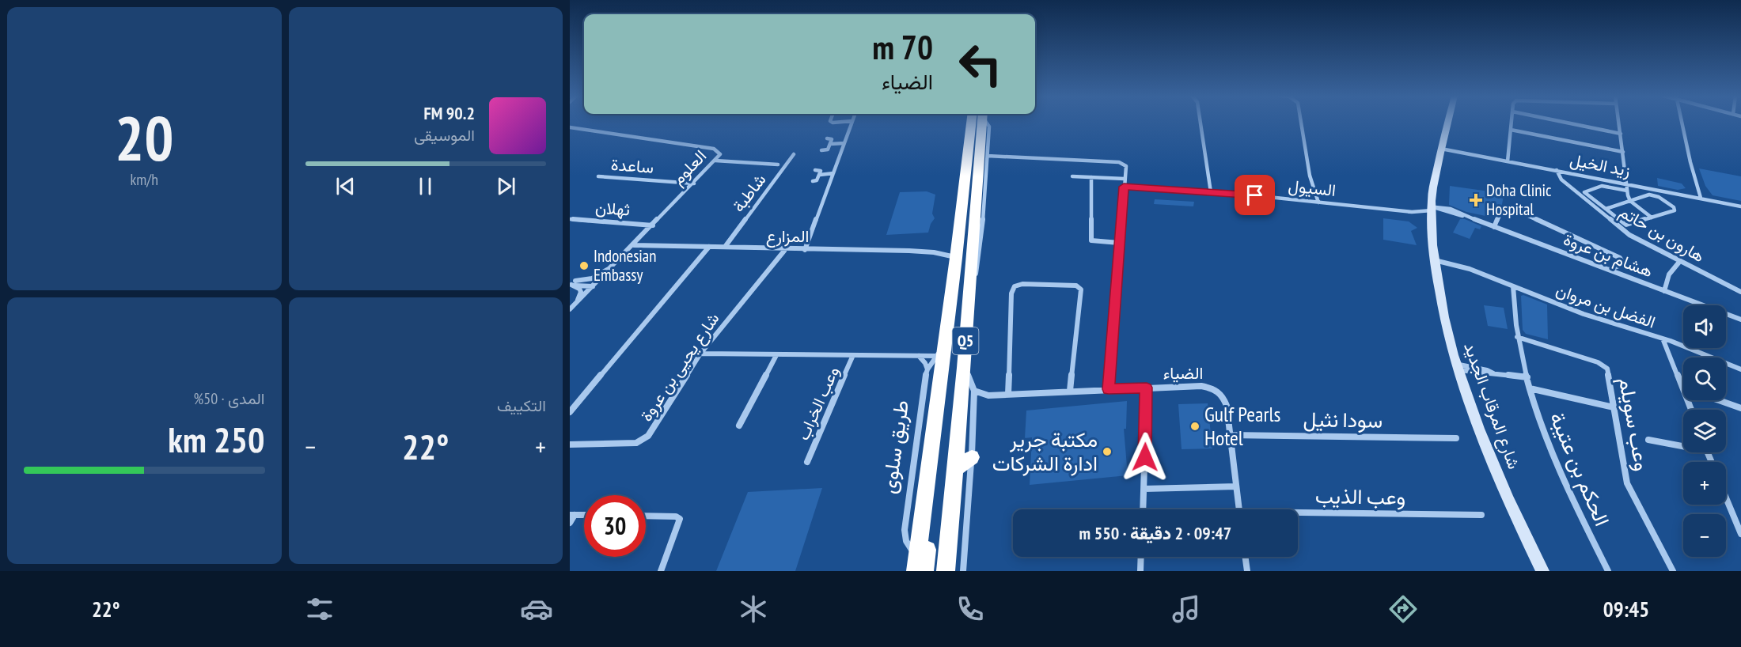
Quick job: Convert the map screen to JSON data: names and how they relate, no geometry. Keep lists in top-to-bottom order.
{
  "streets": {
    "highway": ["Q5", "طريق سلوى"],
    "street": [
      "زيد الخيل",
      "ساعدة",
      "العلوم",
      "السيول",
      "شاطبة",
      "ثهلان",
      "هارون بن حاتم",
      "المزارع",
      "هشام بن عروة",
      "الفضل بن مروان",
      "شارع يحيى بن عروة",
      "الضياء",
      "وعب الخراب",
      "شارع المرقاب الجديد",
      "سودا نثيل",
      "وعب سويلم",
      "الحكم بن عتيبة",
      "وعب الذيب"
    ]
  },
  "crossings": [
    ["زيد الخيل", "هارون بن حاتم"],
    ["زيد الخيل", "شارع المرقاب الجديد"],
    ["ساعدة", "العلوم"],
    ["العلوم", "ثهلان"],
    ["العلوم", "المزارع"],
    ["السيول", "هشام بن عروة"],
    ["السيول", "شارع المرقاب الجديد"],
    ["شاطبة", "المزارع"],
    ["المزارع", "شارع يحيى بن عروة"],
    ["المزارع", "طريق سلوى"],
    ["هشام بن عروة", "شارع المرقاب الجديد"],
    ["الفضل بن مروان", "شارع المرقاب الجديد"],
    ["الفضل بن مروان", "الحكم بن عتيبة"],
    ["شارع يحيى بن عروة", "وعب الخراب"],
    ["الضياء", "سودا نثيل"],
    ["وعب الخراب", "طريق سلوى"],
    ["وعب سويلم", "الحكم بن عتيبة"]
  ],
  "places": {
    "health": ["Doha Clinic Hospital"],
    "other": ["Indonesian Embassy", "Gulf Pearls Hotel", "مكتبة جرير ادارة الشركات"]
  },
  "page": {
    "tile": [
      ["20", "km/h"],
      "التكييف",
      ["المدى · 50%", "250 km"]
    ],
    "turn": ["70 m", "الضياء"],
    "song": ["90.2 FM", "الموسيقى"],
    "map_buttons": ["+", "−"],
    "heat": ["−", "22°", "+"],
    "limit": "30",
    "trip": "09:47 · 2 دقيقة · 550 m",
    "tabs": ["09:45", "22°"]
  }
}
